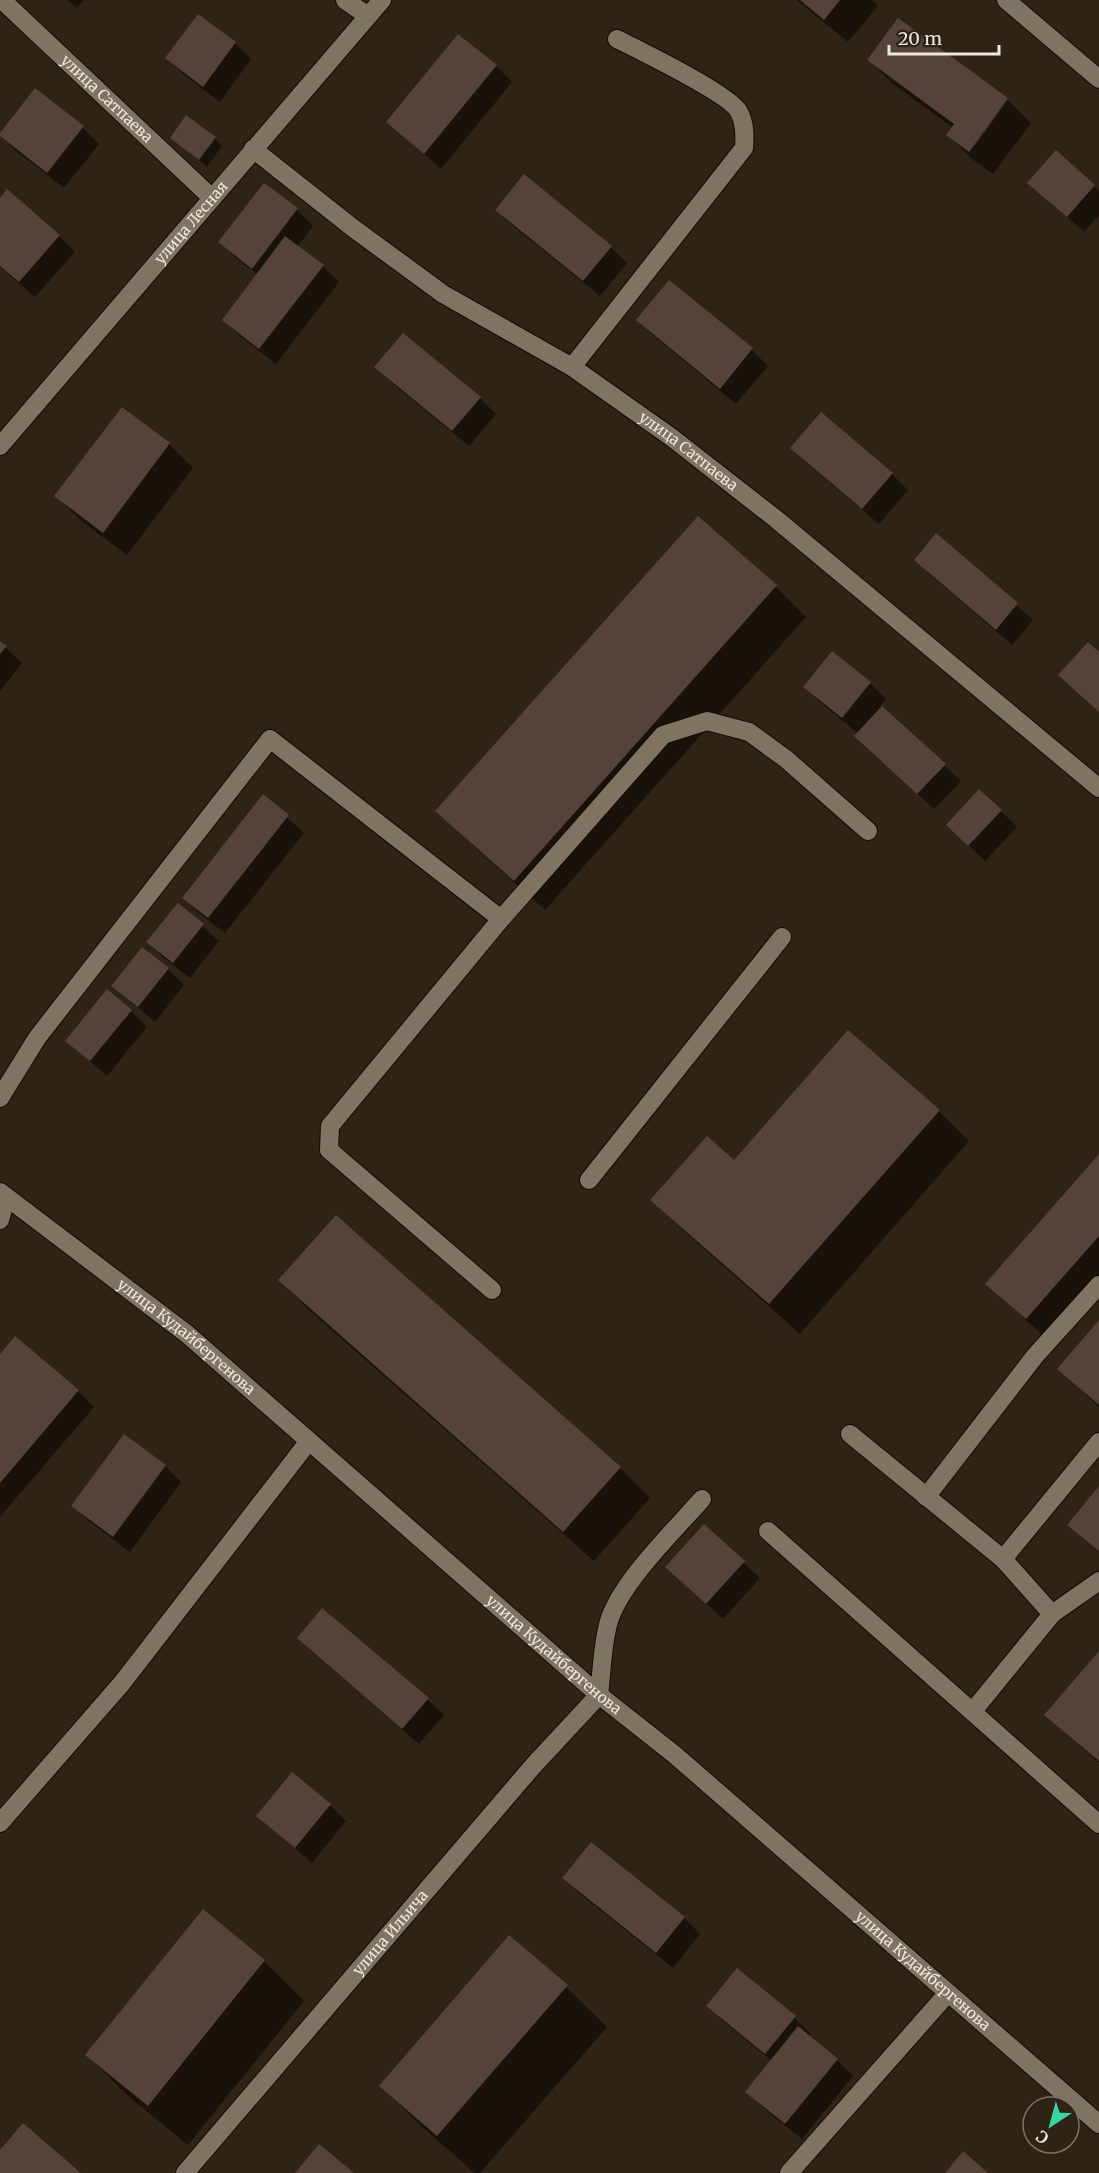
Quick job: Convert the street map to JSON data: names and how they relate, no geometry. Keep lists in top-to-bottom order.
{
  "streets": {
    "street": [
      "улица Сатпаева",
      "улица Лесная",
      "улица Кудайбергенова",
      "улица Ильича"
    ]
  },
  "crossings": [
    ["улица Сатпаева", "улица Лесная"],
    ["улица Кудайбергенова", "улица Ильича"]
  ],
  "scale_bar": "20 m",
  "north": "bottom left"
}
